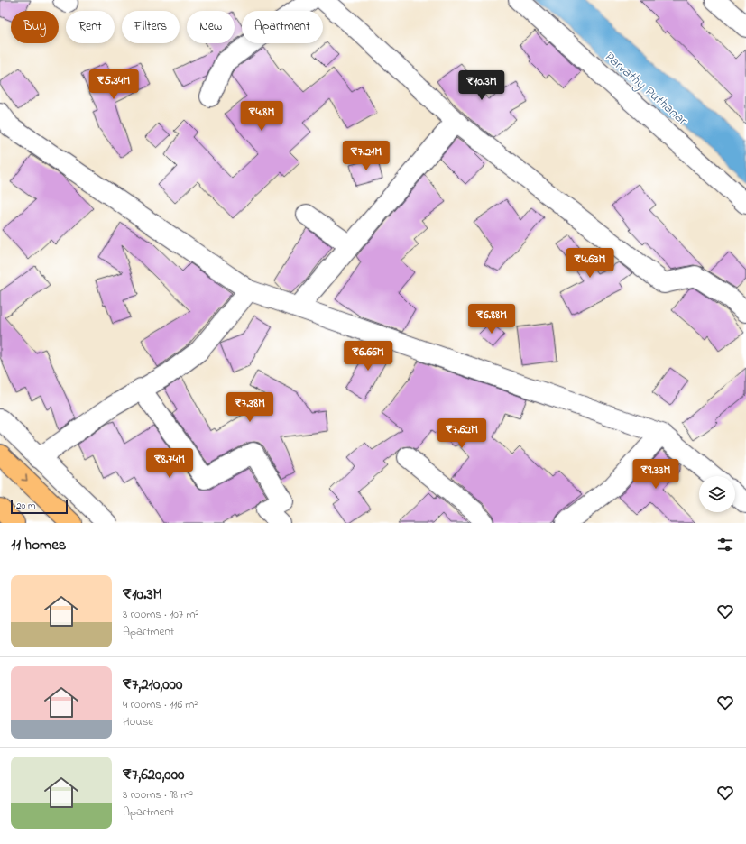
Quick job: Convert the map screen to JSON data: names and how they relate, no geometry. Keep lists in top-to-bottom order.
{
  "water": ["Parvathy Puthanar"],
  "scale_bar": "20 m",
  "page": {
    "chip": [
      "Buy",
      "Rent",
      "Filters",
      "New",
      "Apartment"
    ],
    "price": [
      "₹5.34M",
      "₹10.3M",
      "₹4.8M",
      "₹7.21M",
      "₹4.63M",
      "₹6.88M",
      "₹6.66M",
      "₹7.38M",
      "₹7.62M",
      "₹8.74M",
      "₹9.33M"
    ],
    "scale": "20 m",
    "heading": "11 homes",
    "list": [
      {
        "name": "₹10.3M",
        "note": "3 rooms · 107 m² · Apartment"
      },
      {
        "name": "₹7,210,000",
        "note": "4 rooms · 116 m² · House"
      },
      {
        "name": "₹7,620,000",
        "note": "3 rooms · 98 m² · Apartment"
      }
    ]
  }
}
